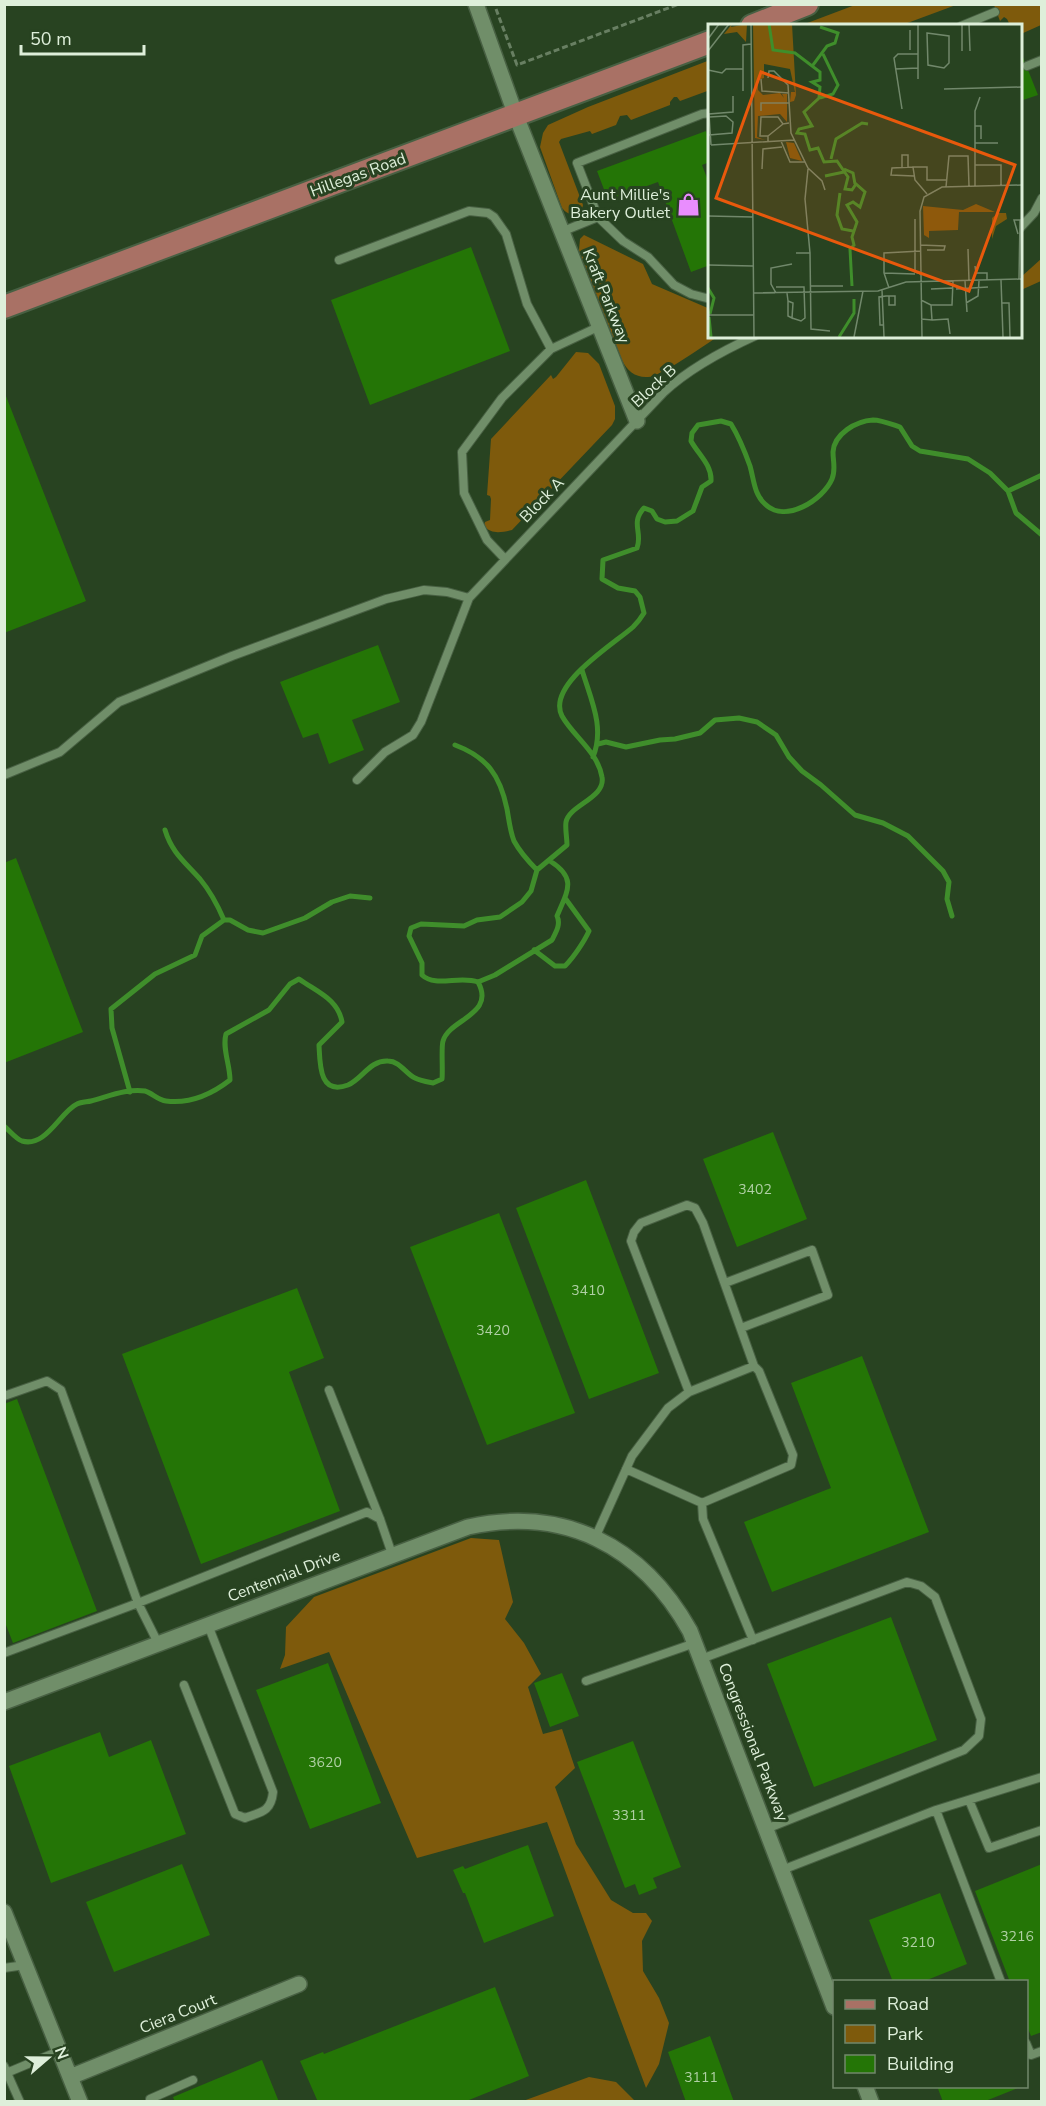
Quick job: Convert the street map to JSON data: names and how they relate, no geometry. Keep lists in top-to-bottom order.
{
  "streets": {
    "main road": ["Hillegas Road"],
    "street": [
      "Kraft Parkway",
      "Centennial Drive",
      "Congressional Parkway",
      "Ciera Court"
    ],
    "lane": ["Block B", "Block A"]
  },
  "crossings": [
    ["Hillegas Road", "Kraft Parkway"],
    ["Kraft Parkway", "Block B"],
    ["Kraft Parkway", "Block A"],
    ["Block B", "Block A"],
    ["Centennial Drive", "Congressional Parkway"]
  ],
  "places": {
    "shop": ["Aunt Millie's Bakery Outlet"]
  },
  "house_numbers": [
    "3402",
    "3410",
    "3420",
    "3620",
    "3311",
    "3216",
    "3210",
    "3111"
  ],
  "legend": ["Road", "Park", "Building"],
  "scale_bar": "50 m",
  "north": "right"
}
